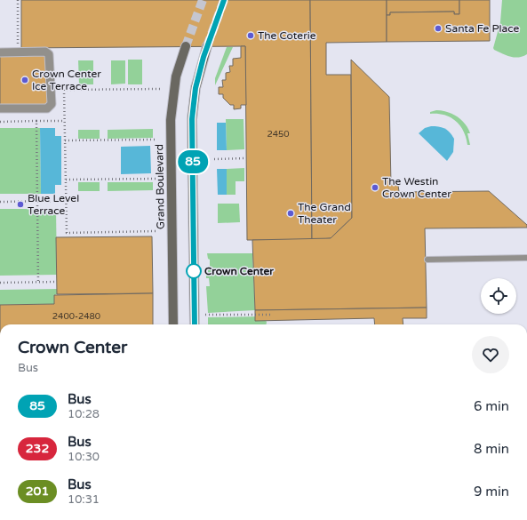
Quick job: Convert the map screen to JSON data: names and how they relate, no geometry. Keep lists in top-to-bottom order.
{
  "streets": {
    "main road": ["Grand Boulevard"]
  },
  "places": [
    "Santa Fe Place",
    "The Coterie",
    "Crown Center Ice Terrace",
    "The Westin Crown Center",
    "Blue Level Terrace",
    "The Grand Theater",
    "Crown Center"
  ],
  "lines": ["bus line 85"],
  "house_numbers": ["2450", "2400-2480"],
  "page": {
    "on_map": "85",
    "heading": ["Crown Center", "Bus"],
    "list": [
      {
        "mark": "85",
        "name": "Bus",
        "note": "10:28",
        "value": "6 min"
      },
      {
        "mark": "232",
        "name": "Bus",
        "note": "10:30",
        "value": "8 min"
      },
      {
        "mark": "201",
        "name": "Bus",
        "note": "10:31",
        "value": "9 min"
      }
    ]
  }
}
